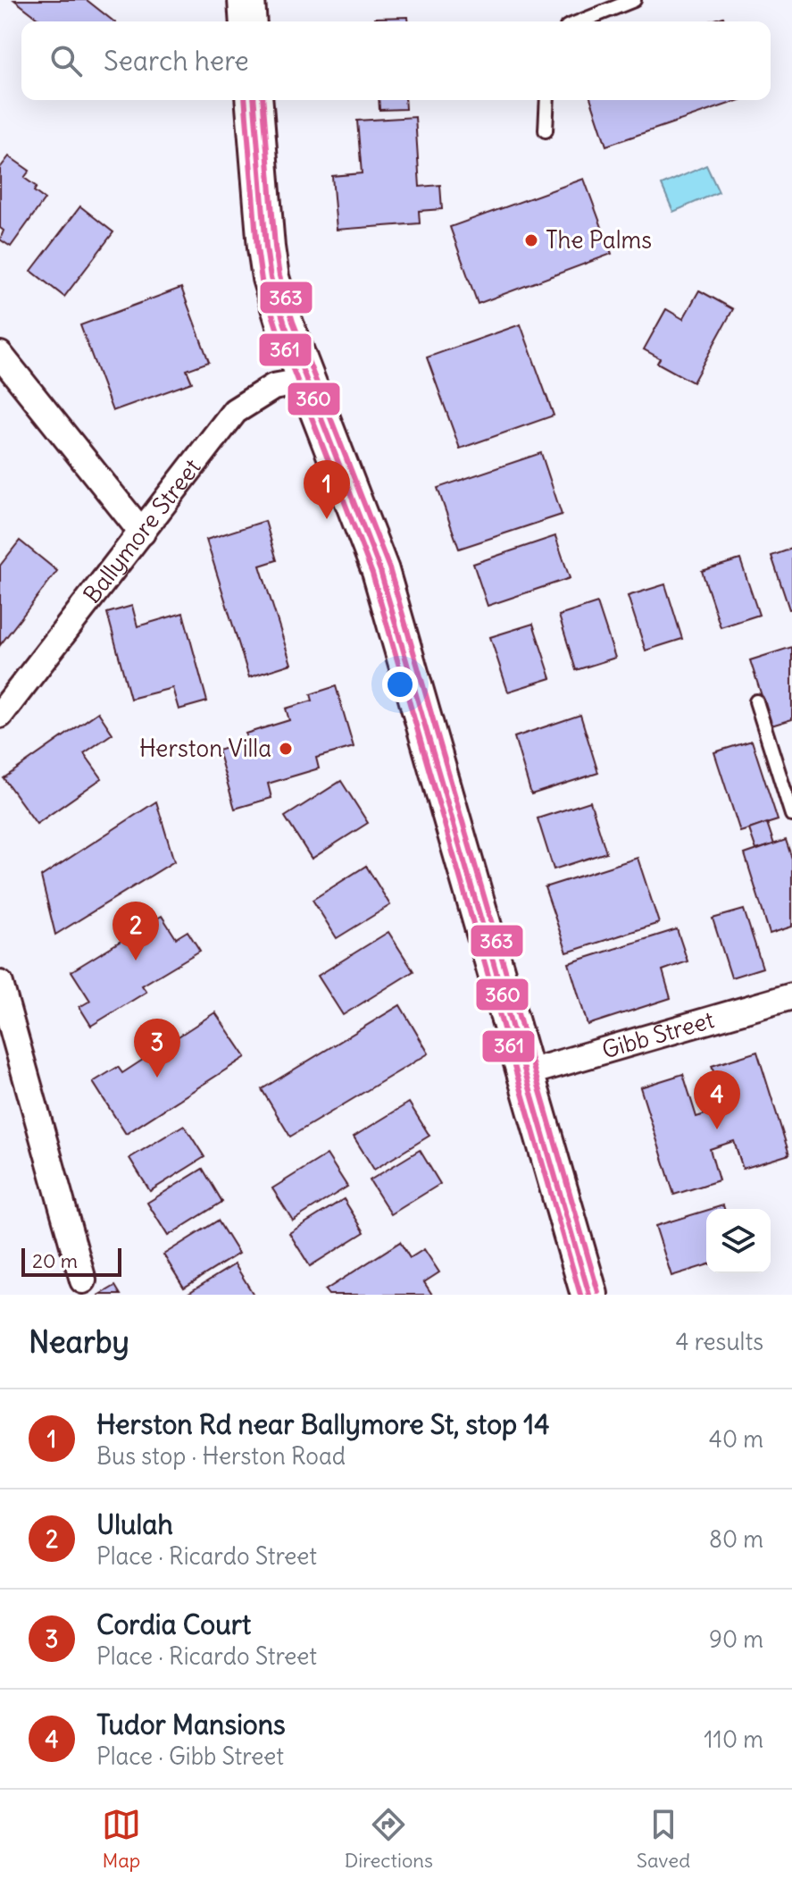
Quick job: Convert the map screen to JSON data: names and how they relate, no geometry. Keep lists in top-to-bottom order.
{
  "streets": {
    "street": ["Ballymore Street", "Gibb Street"]
  },
  "places": ["The Palms", "Herston Villa"],
  "lines": ["transit line 360", "transit line 361", "transit line 363"],
  "scale_bar": "20 m",
  "page": {
    "search": "Search here",
    "pins": [
      "1",
      "2",
      "3",
      "4"
    ],
    "scale": "20 m",
    "heading": ["Nearby", "4 results"],
    "list": [
      {
        "mark": "1",
        "name": "Herston Rd near Ballymore St, stop 14",
        "note": "Bus stop · Herston Road",
        "value": "40 m"
      },
      {
        "mark": "2",
        "name": "Ululah",
        "note": "Place · Ricardo Street",
        "value": "80 m"
      },
      {
        "mark": "3",
        "name": "Cordia Court",
        "note": "Place · Ricardo Street",
        "value": "90 m"
      },
      {
        "mark": "4",
        "name": "Tudor Mansions",
        "note": "Place · Gibb Street",
        "value": "110 m"
      }
    ],
    "nav": ["Map", "Directions", "Saved"]
  }
}
